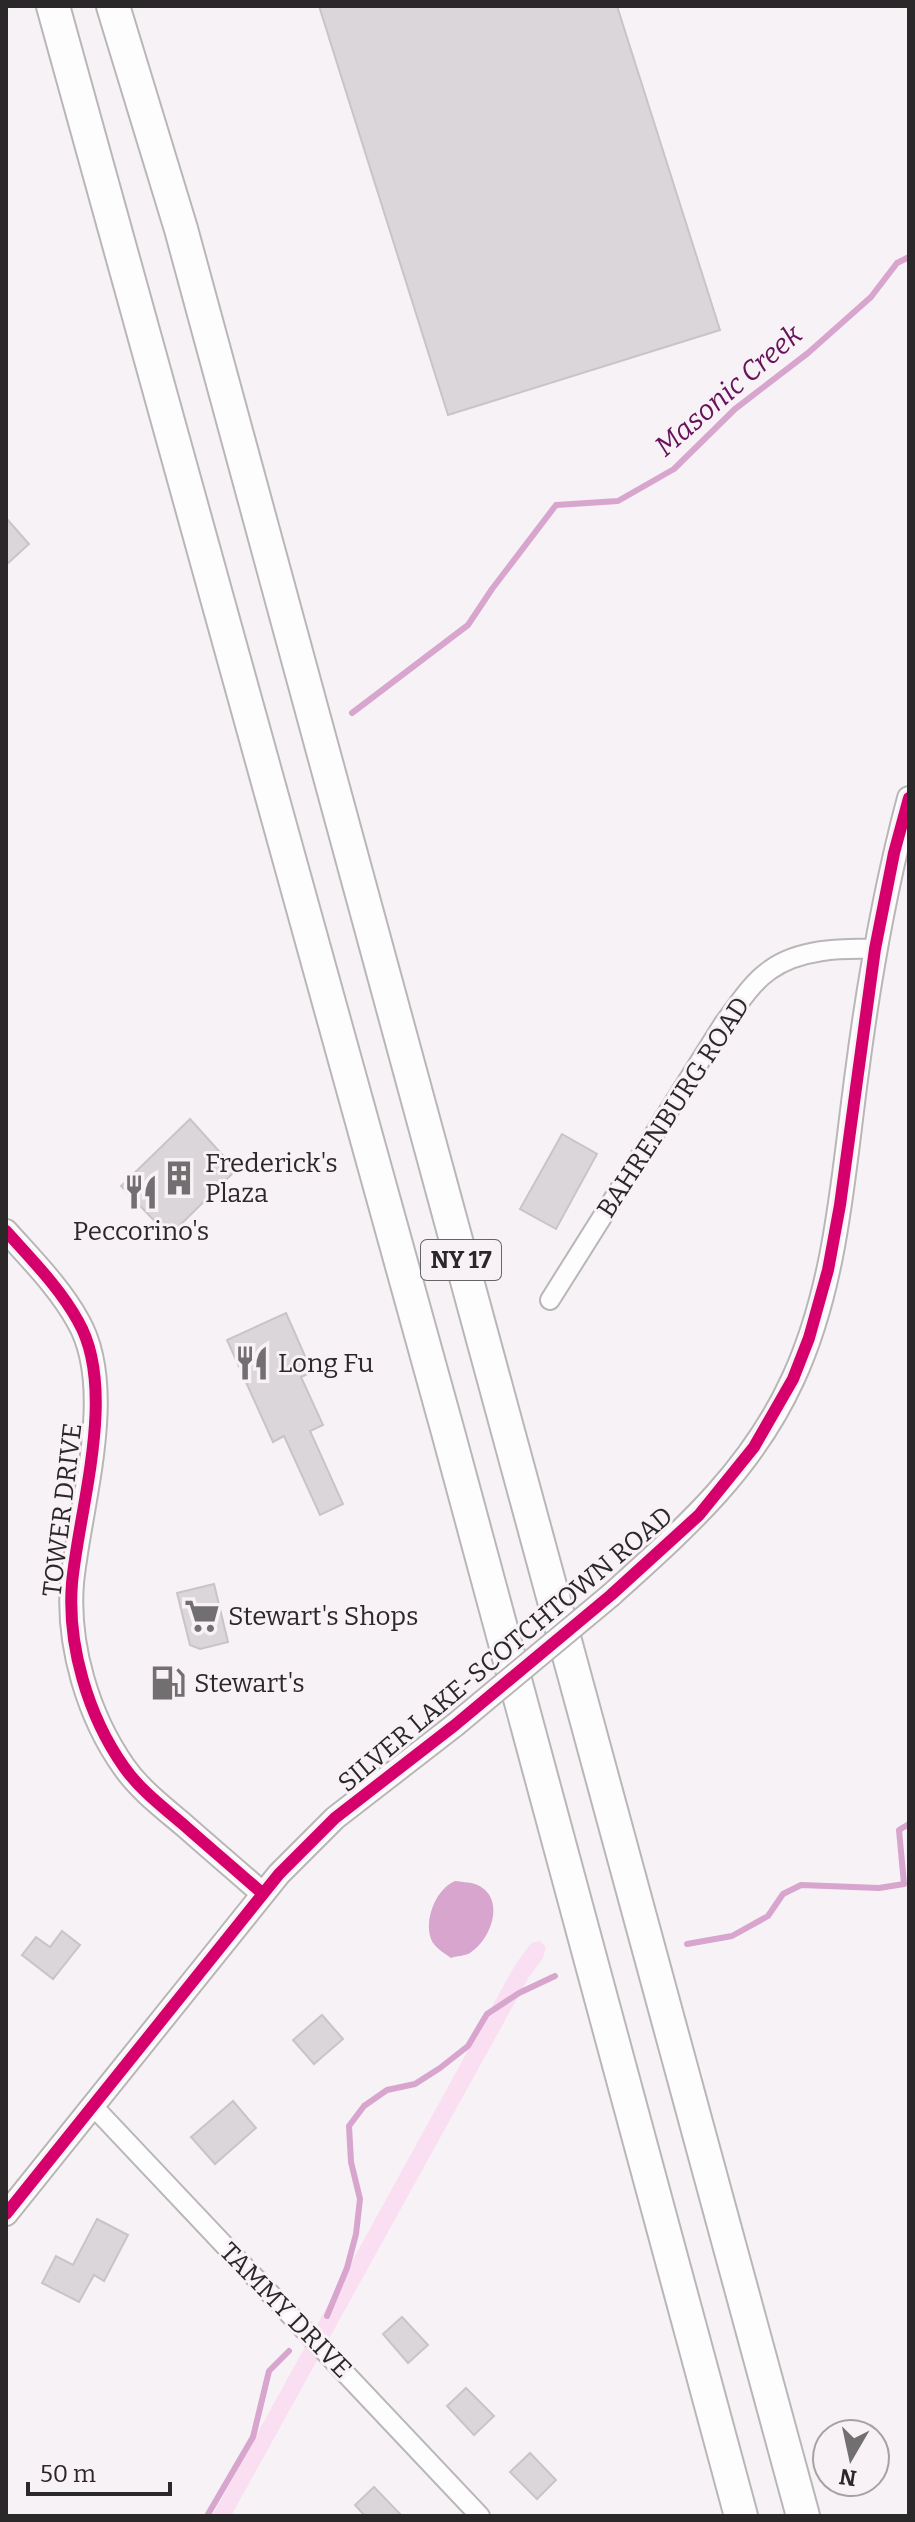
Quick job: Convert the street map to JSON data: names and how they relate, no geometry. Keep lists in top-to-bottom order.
{
  "streets": {
    "highway": ["NY 17"],
    "street": [
      "BAHRENBURG ROAD",
      "TOWER DRIVE",
      "SILVER LAKE-SCOTCHTOWN ROAD",
      "TAMMY DRIVE"
    ]
  },
  "crossings": [
    ["BAHRENBURG ROAD", "SILVER LAKE-SCOTCHTOWN ROAD"],
    ["TOWER DRIVE", "SILVER LAKE-SCOTCHTOWN ROAD"],
    ["SILVER LAKE-SCOTCHTOWN ROAD", "TAMMY DRIVE"]
  ],
  "water": ["Masonic Creek"],
  "places": {
    "building": ["Frederick's Plaza"],
    "restaurant": ["Peccorino's", "Long Fu"],
    "supermarket": ["Stewart's Shops"],
    "fuel station": ["Stewart's"]
  },
  "scale_bar": "50 m",
  "north": "bottom"
}
